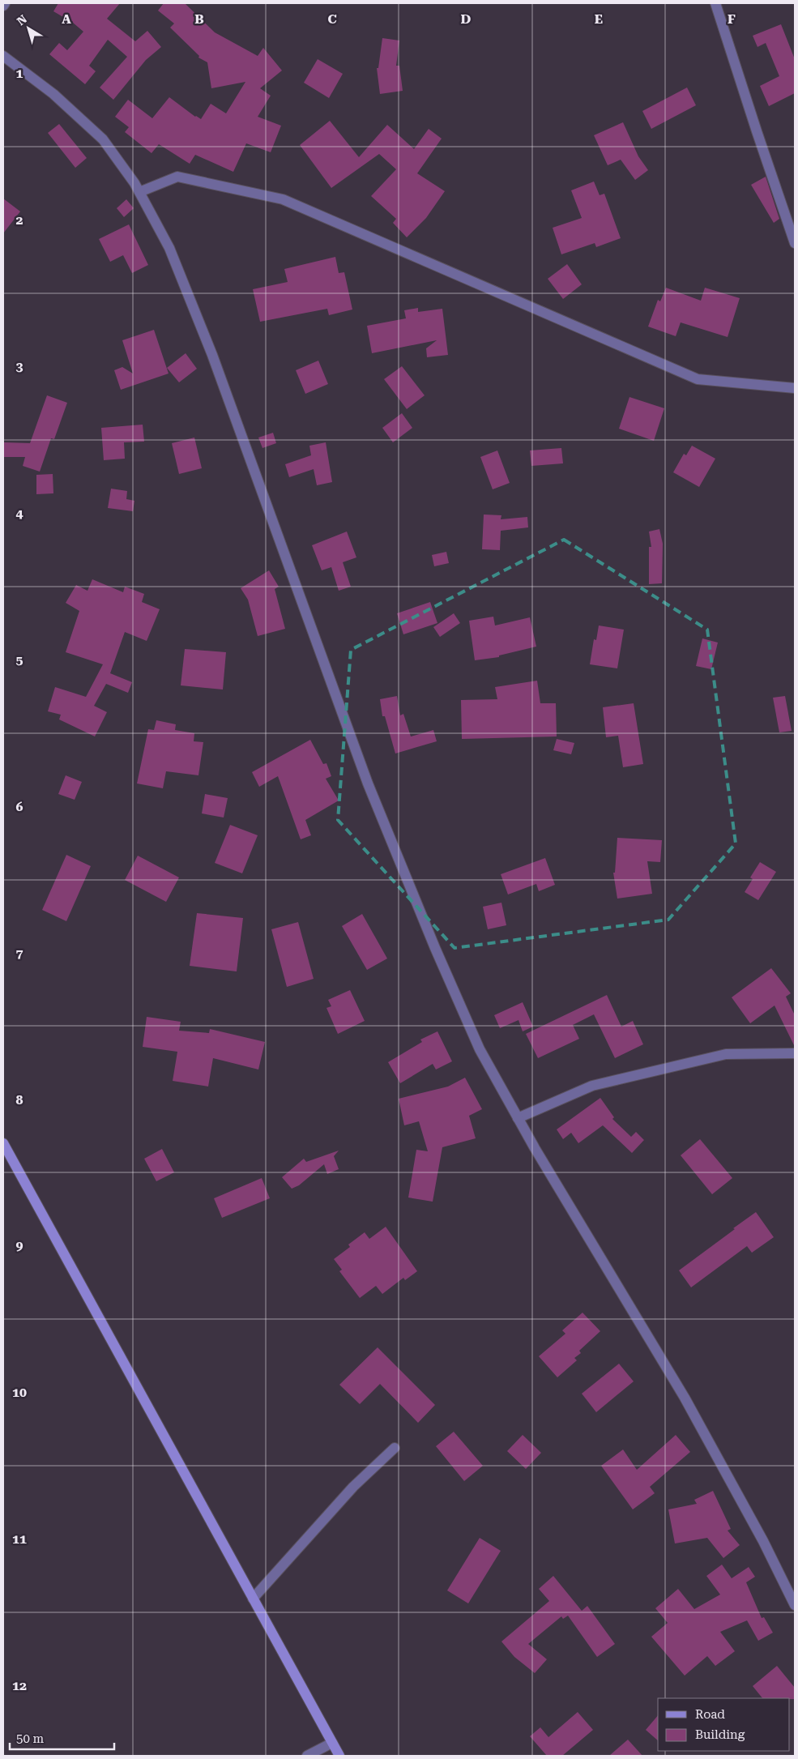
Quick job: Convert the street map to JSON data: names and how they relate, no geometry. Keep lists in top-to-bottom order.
{
  "legend": ["Road", "Building"],
  "scale_bar": "50 m",
  "north": "top left",
  "grid": {
    "columns": [
      "A",
      "B",
      "C",
      "D",
      "E",
      "F"
    ],
    "rows": [
      "1",
      "2",
      "3",
      "4",
      "5",
      "6",
      "7",
      "8",
      "9",
      "10",
      "11",
      "12"
    ]
  }
}
